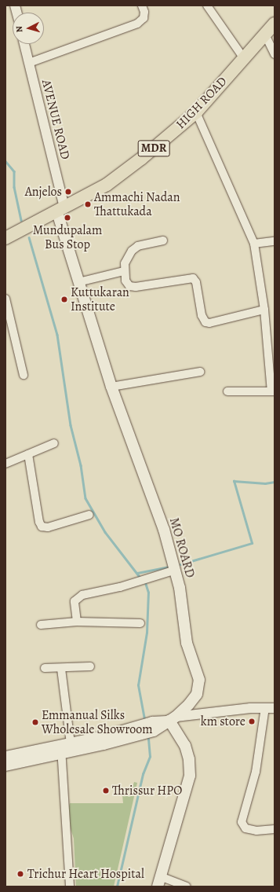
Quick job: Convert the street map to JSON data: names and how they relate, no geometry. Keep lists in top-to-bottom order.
{
  "streets": {
    "main road": ["HIGH ROAD", "MDR", "MO ROARD"],
    "street": ["AVENUE ROAD"]
  },
  "crossings": [
    ["HIGH ROAD", "AVENUE ROAD"],
    ["HIGH ROAD", "MO ROARD"],
    ["AVENUE ROAD", "MO ROARD"]
  ],
  "places": [
    "Anjelos",
    "Ammachi Nadan Thattukada",
    "Mundupalam Bus Stop",
    "Kuttukaran Institute",
    "km store",
    "Emmanual Silks Wholesale Showroom",
    "Thrissur HPO",
    "Trichur Heart Hospital"
  ],
  "north": "left"
}
